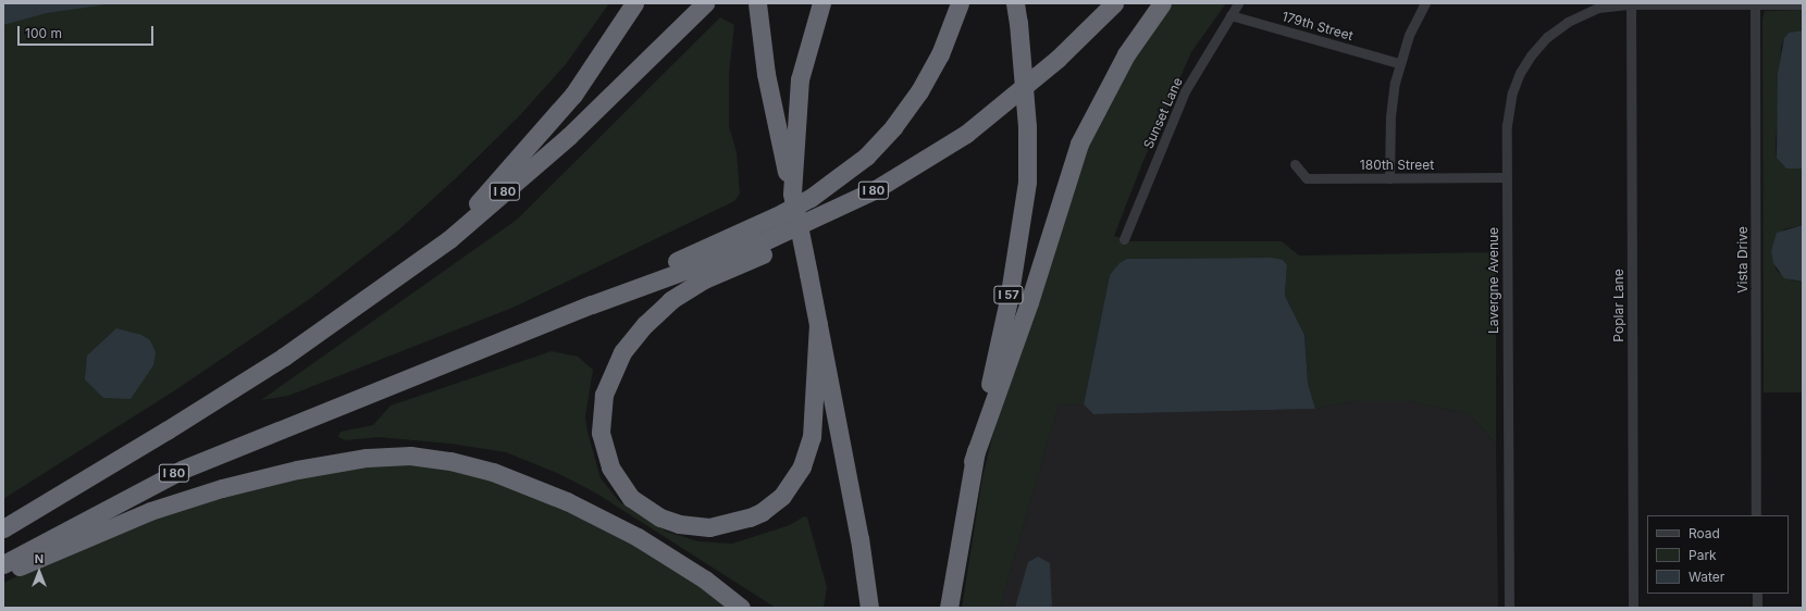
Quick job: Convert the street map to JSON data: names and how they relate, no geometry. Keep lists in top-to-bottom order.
{
  "streets": {
    "highway": ["I 80", "I 57"],
    "street": [
      "179th Street",
      "Sunset Lane",
      "180th Street",
      "Vista Drive",
      "Lavergne Avenue",
      "Poplar Lane"
    ]
  },
  "crossings": [
    ["179th Street", "Sunset Lane"],
    ["180th Street", "Lavergne Avenue"],
    ["Lavergne Avenue", "Poplar Lane"]
  ],
  "legend": ["Road", "Park", "Water"],
  "scale_bar": "100 m",
  "north": "top"
}
